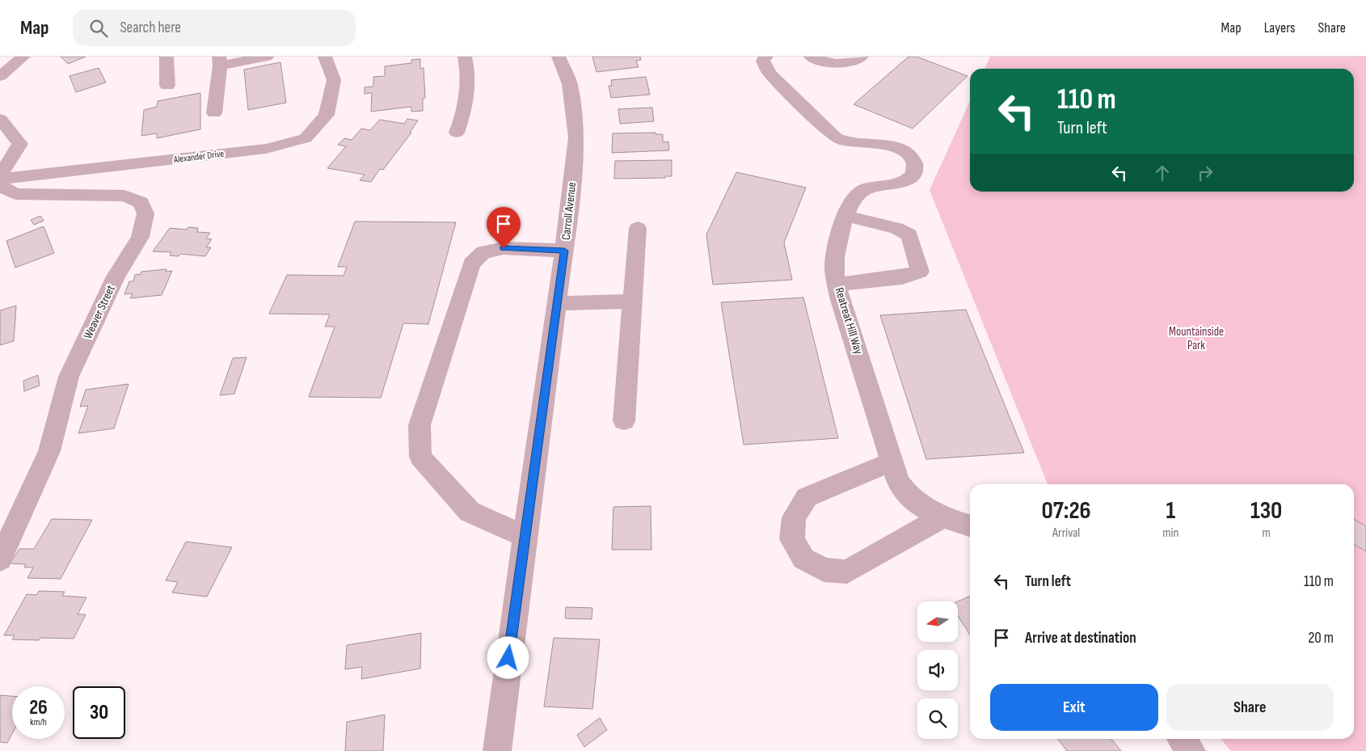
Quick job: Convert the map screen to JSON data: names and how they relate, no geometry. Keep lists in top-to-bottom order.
{
  "streets": {
    "street": [
      "Alexander Drive",
      "Carroll Avenue",
      "Weaver Street",
      "Reatreat Hill Way"
    ]
  },
  "parks": ["Mountainside Park"],
  "north": "left",
  "page": {
    "header": "Map",
    "search": "Search here",
    "nav": ["Map", "Layers", "Share"],
    "turn": ["110 m", "Turn left"],
    "eta": [
      "07:26",
      "Arrival",
      "1",
      "min",
      "130",
      "m"
    ],
    "list": [
      {
        "name": "Turn left",
        "value": "110 m"
      },
      {
        "name": "Arrive at destination",
        "value": "20 m"
      }
    ],
    "buttons": ["Exit", "Share"],
    "speed": "26 km/h",
    "limit": "30"
  }
}
